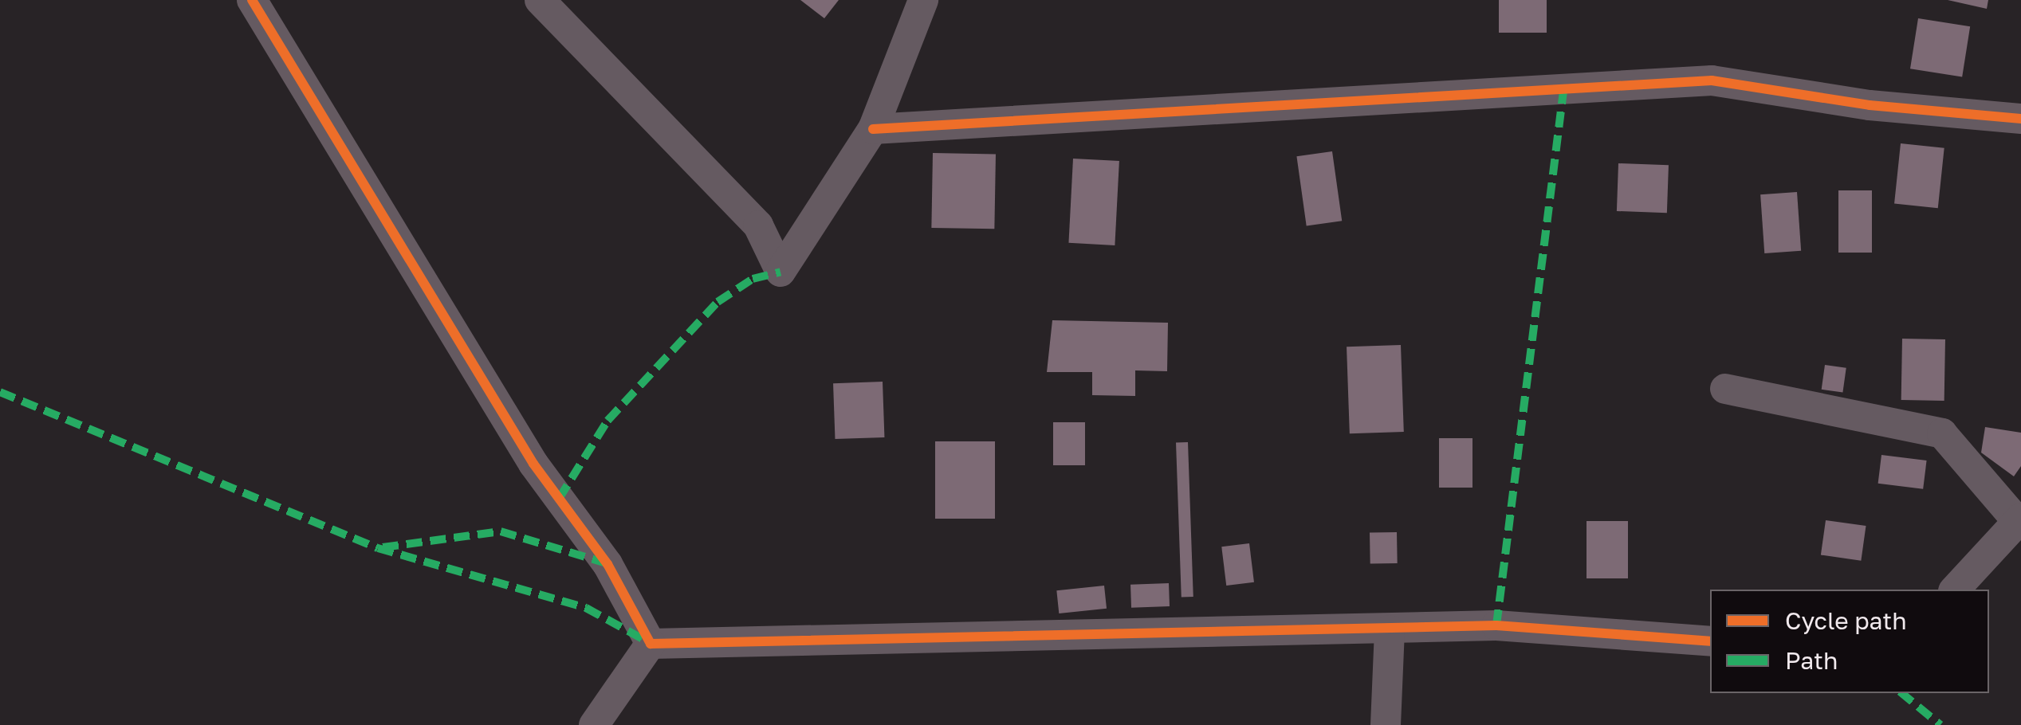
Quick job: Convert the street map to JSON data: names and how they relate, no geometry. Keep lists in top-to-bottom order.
{
  "legend": ["Cycle path", "Path"]
}
